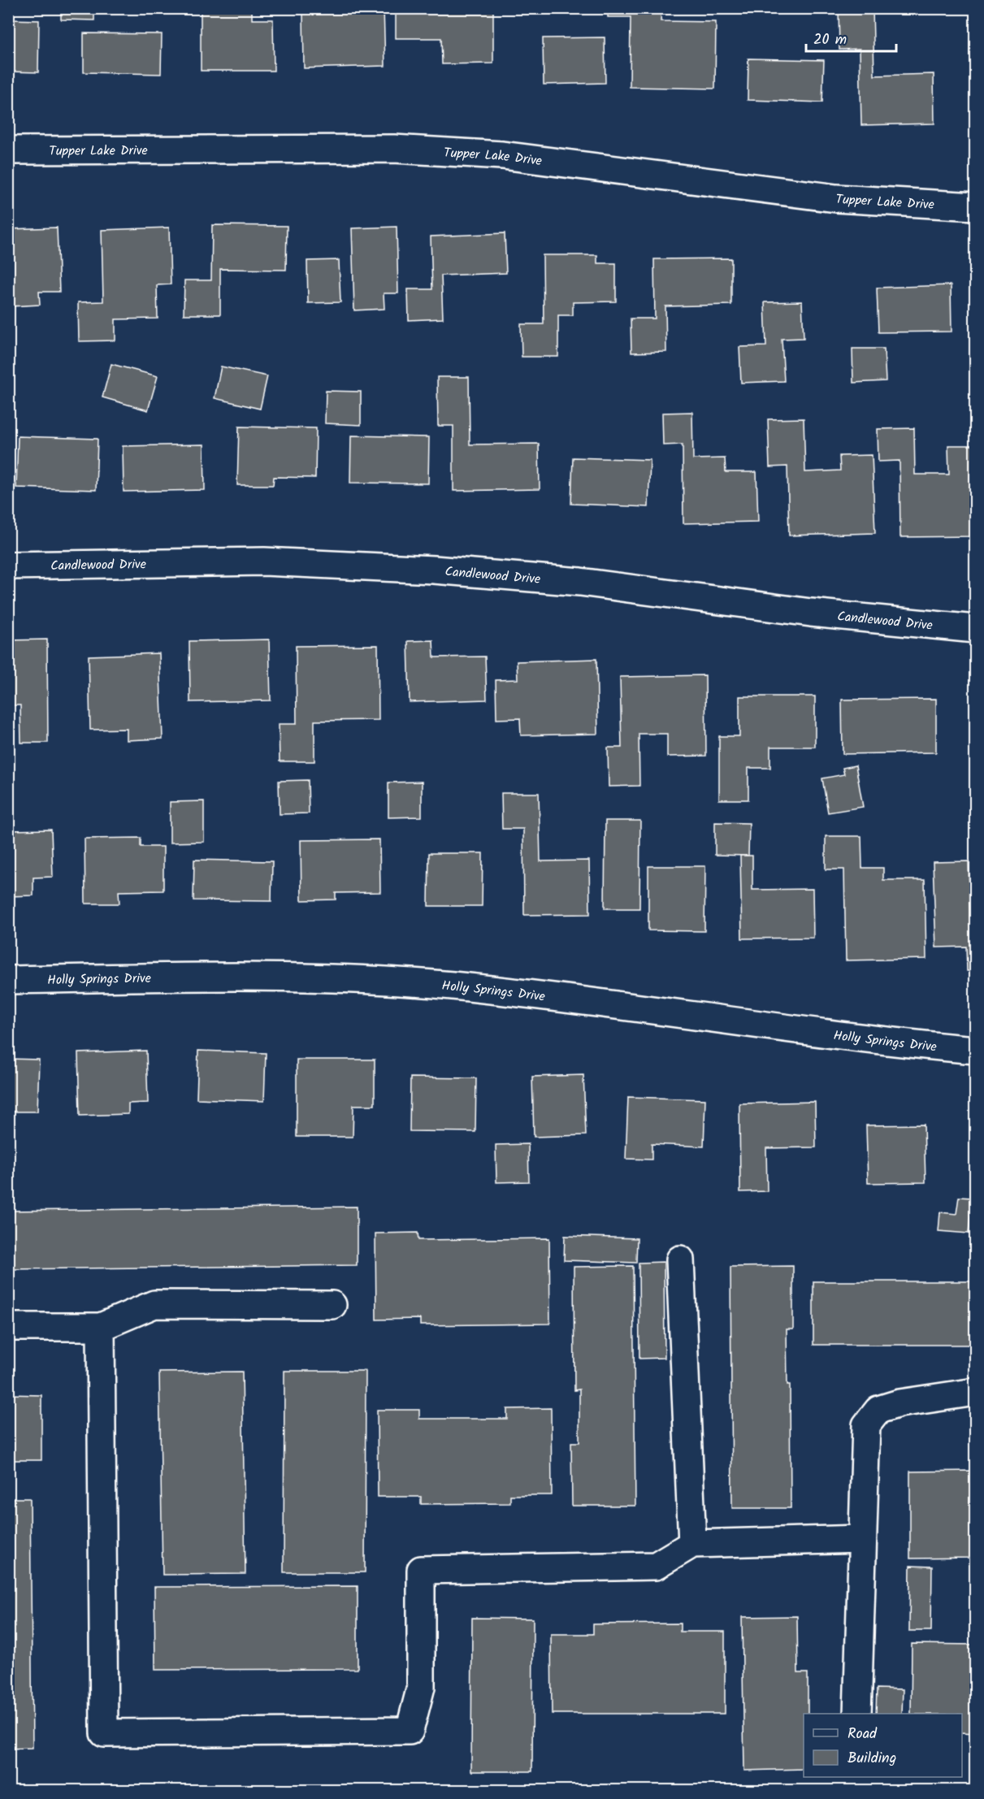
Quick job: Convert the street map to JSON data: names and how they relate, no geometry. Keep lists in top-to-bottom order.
{
  "streets": {
    "street": ["Tupper Lake Drive", "Candlewood Drive", "Holly Springs Drive"]
  },
  "legend": ["Road", "Building"],
  "scale_bar": "20 m"
}
